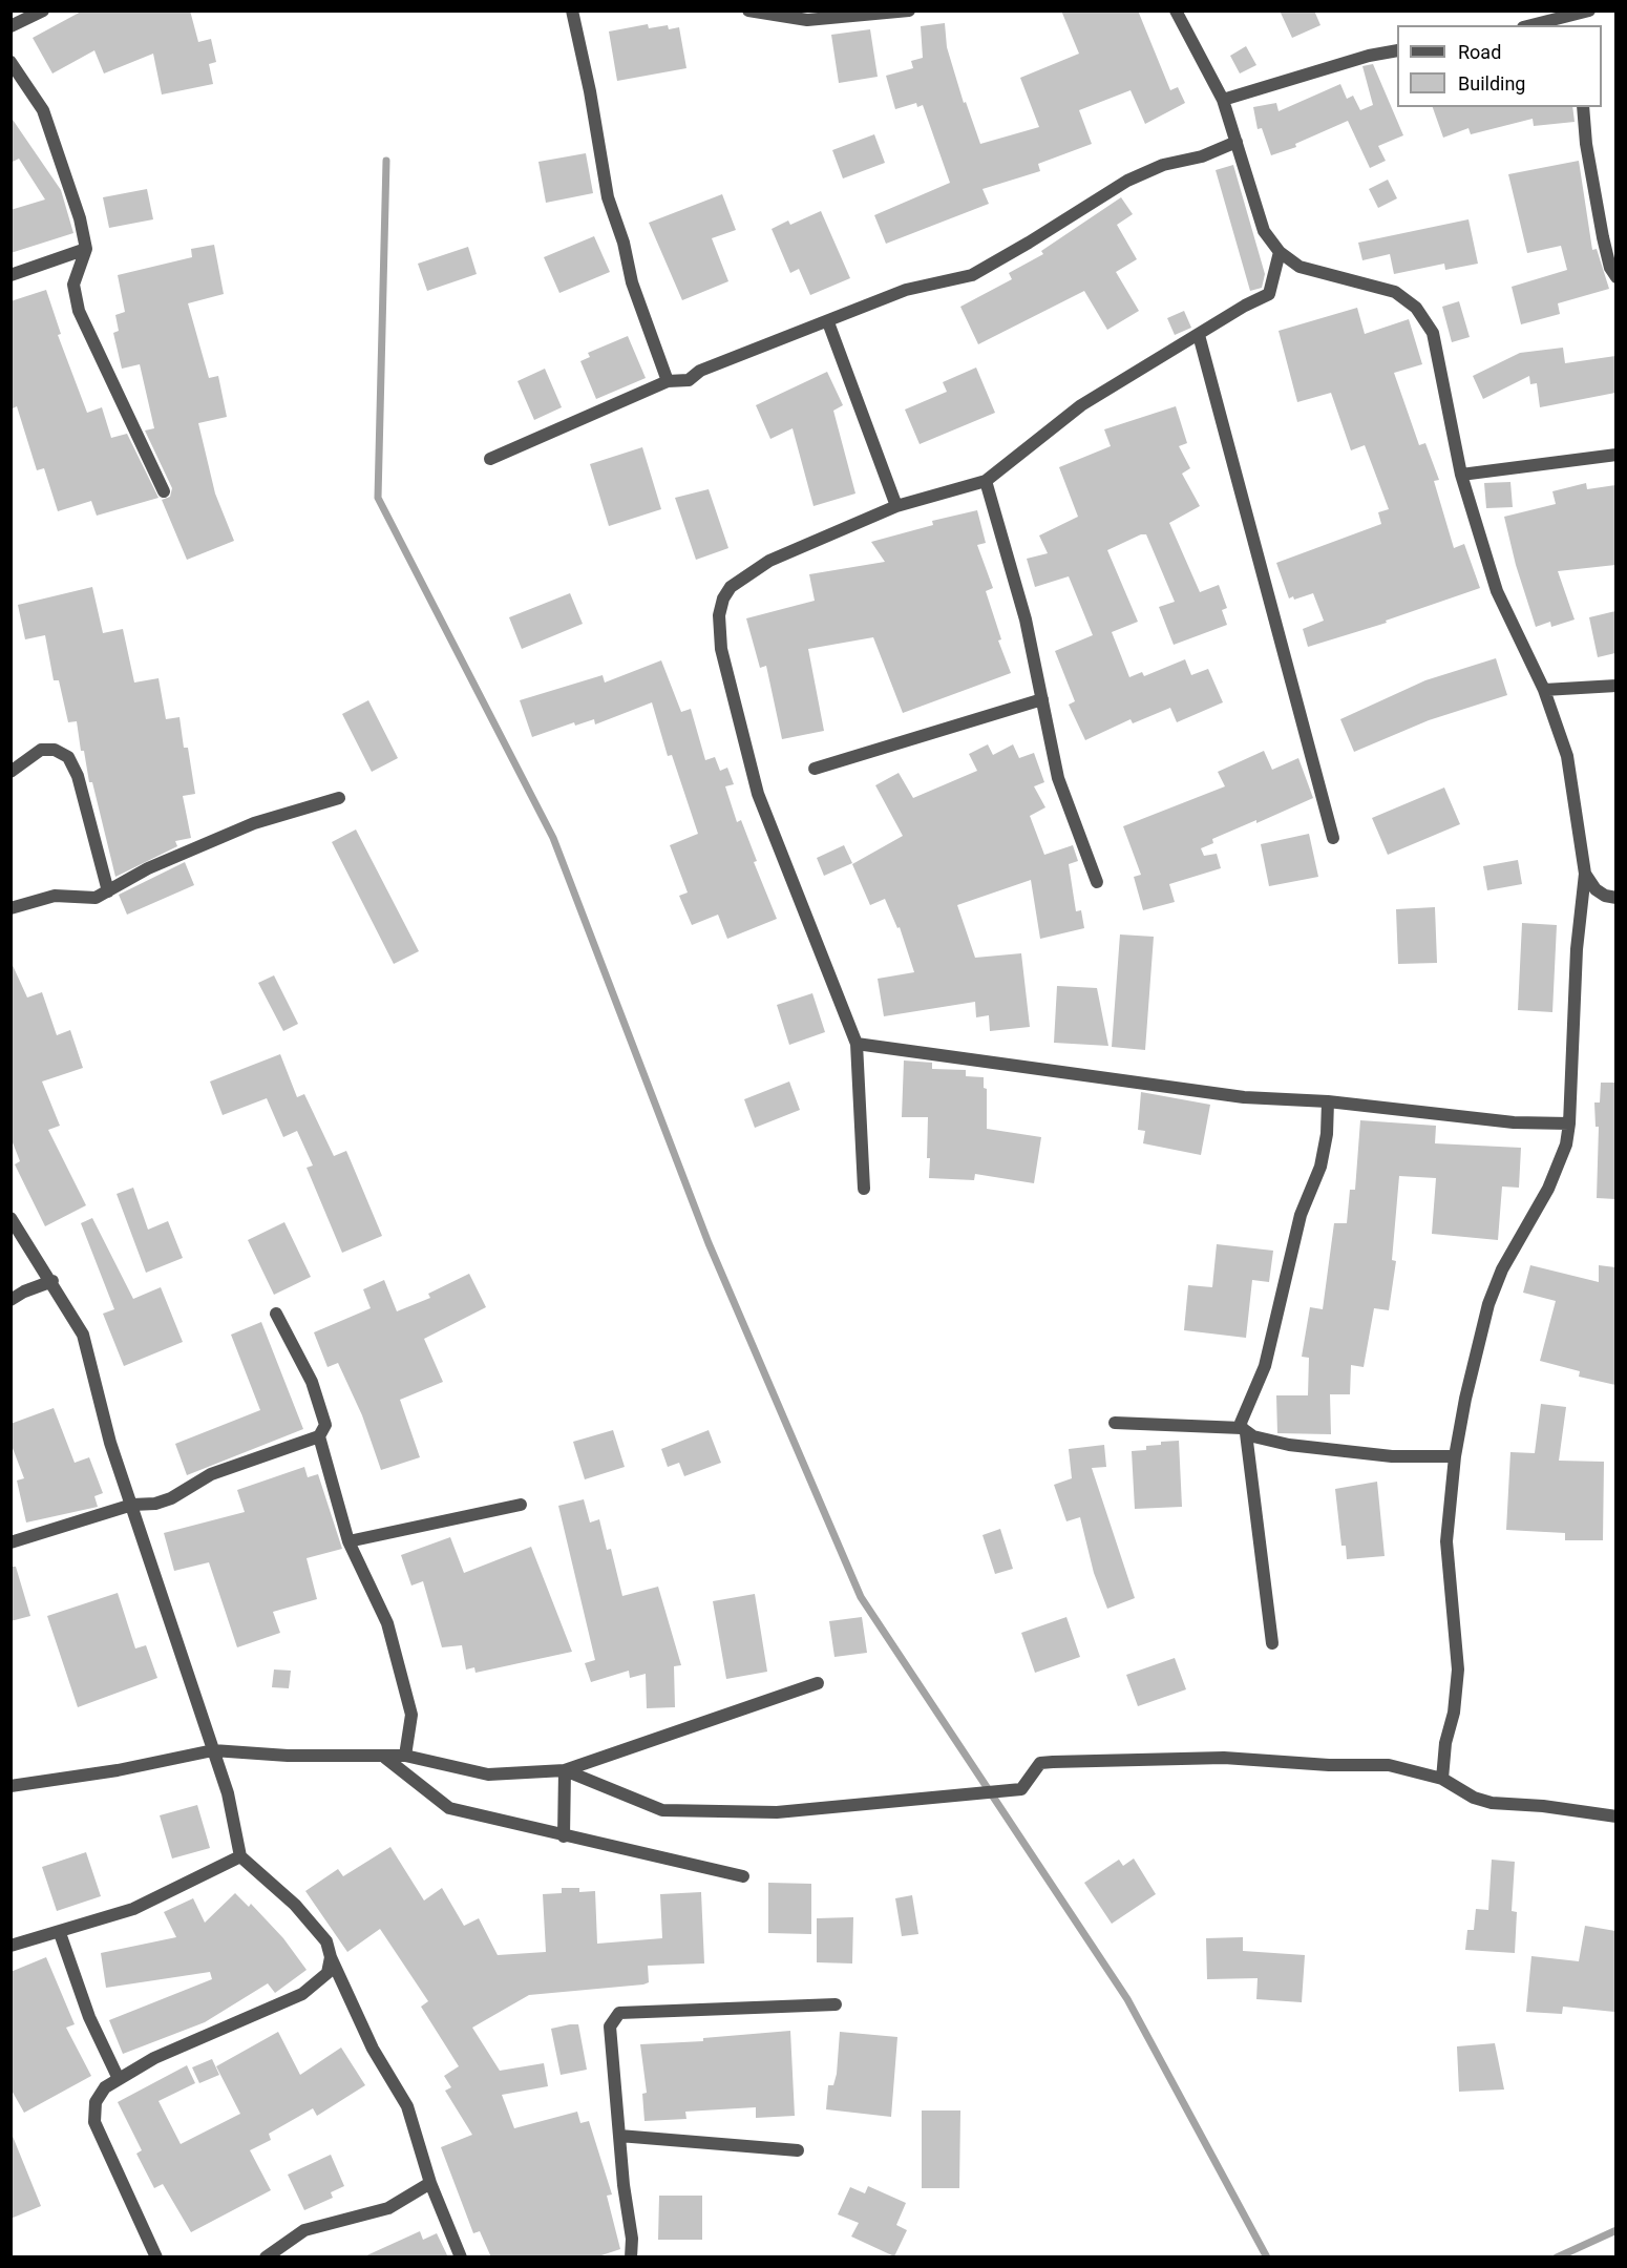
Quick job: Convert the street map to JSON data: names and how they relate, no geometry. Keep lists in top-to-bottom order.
{
  "legend": ["Road", "Building"]
}
